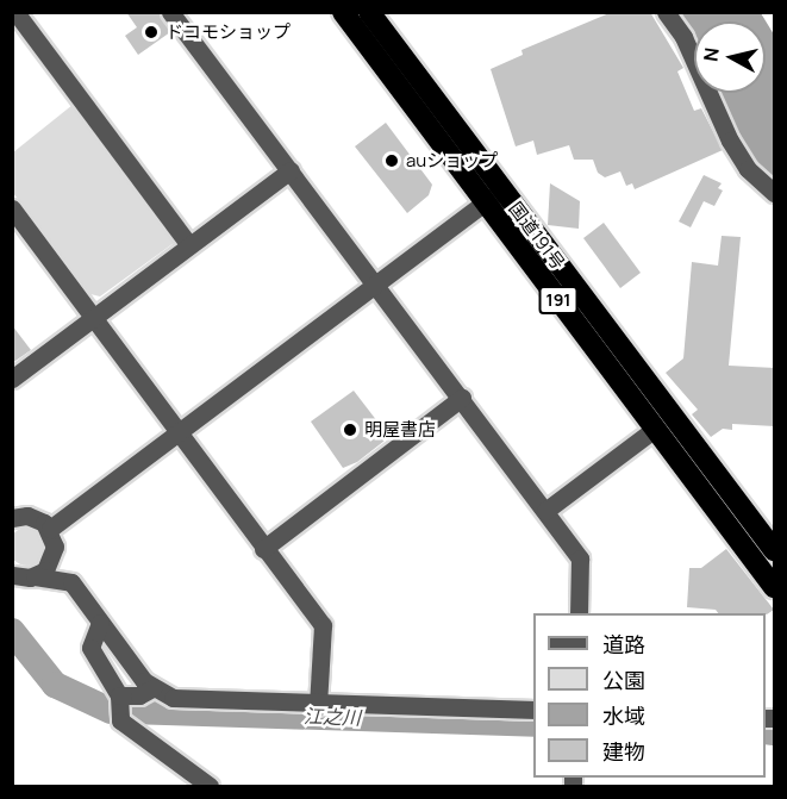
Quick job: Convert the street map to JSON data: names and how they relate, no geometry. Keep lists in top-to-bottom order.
{
  "streets": {
    "highway": ["国道191号", "191"]
  },
  "water": ["江之川"],
  "places": ["ドコモショップ", "auショップ", "明屋書店"],
  "legend": [
    "道路",
    "公園",
    "水域",
    "建物"
  ],
  "north": "left"
}
